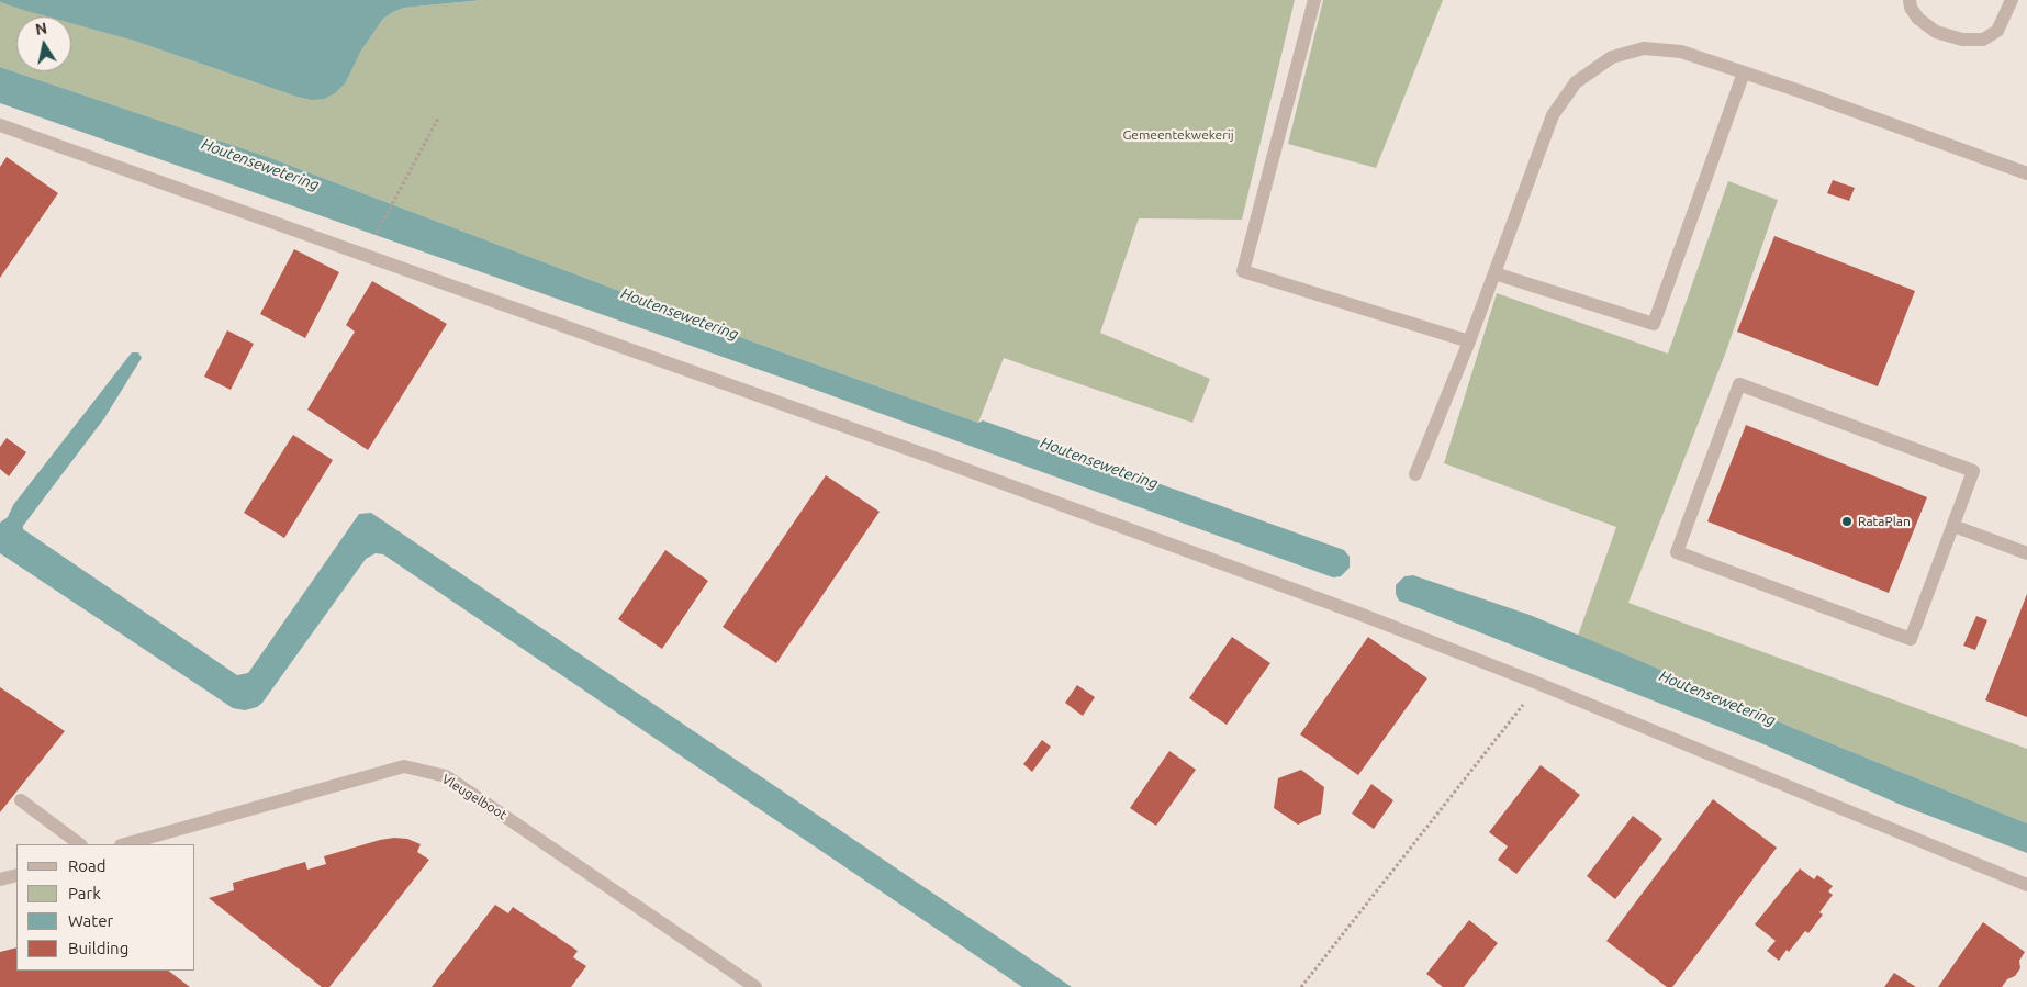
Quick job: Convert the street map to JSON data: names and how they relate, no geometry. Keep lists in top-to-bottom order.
{
  "streets": {
    "street": ["Vleugelboot"]
  },
  "water": ["Houtensewetering"],
  "parks": ["Gemeentekwekerij"],
  "places": ["RataPlan"],
  "legend": [
    "Road",
    "Park",
    "Water",
    "Building"
  ],
  "north": "top"
}
